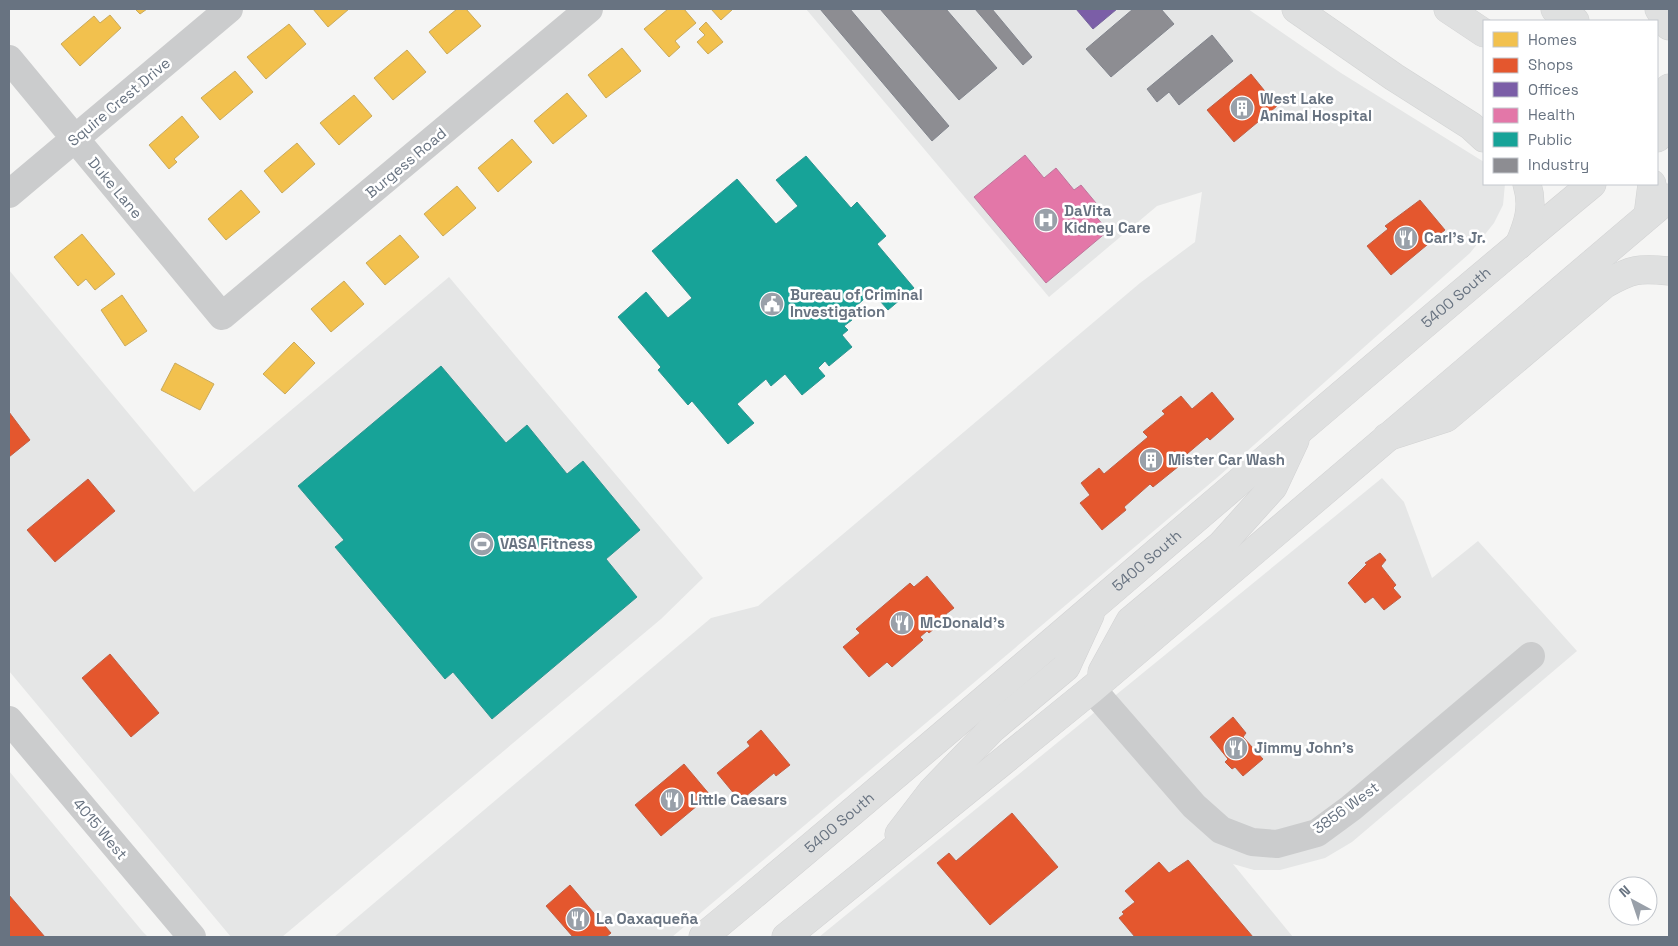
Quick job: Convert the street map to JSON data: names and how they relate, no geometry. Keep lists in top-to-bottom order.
{
  "streets": {
    "main road": ["5400 South"],
    "street": [
      "Squire Crest Drive",
      "Burgess Road",
      "Duke Lane",
      "3856 West",
      "4015 West"
    ]
  },
  "crossings": [
    ["Squire Crest Drive", "Duke Lane"],
    ["Burgess Road", "Duke Lane"]
  ],
  "places": {
    "building": ["West Lake Animal Hospital", "Mister Car Wash"],
    "hospital": ["DaVita Kidney Care"],
    "restaurant": [
      "Carl's Jr.",
      "McDonald's",
      "Jimmy John's",
      "Little Caesars",
      "La Oaxaqueña"
    ],
    "public building": ["Bureau of Criminal Investigation"],
    "sports": ["VASA Fitness"]
  },
  "legend": [
    "Homes",
    "Shops",
    "Offices",
    "Health",
    "Public",
    "Industry"
  ],
  "north": "top left"
}
